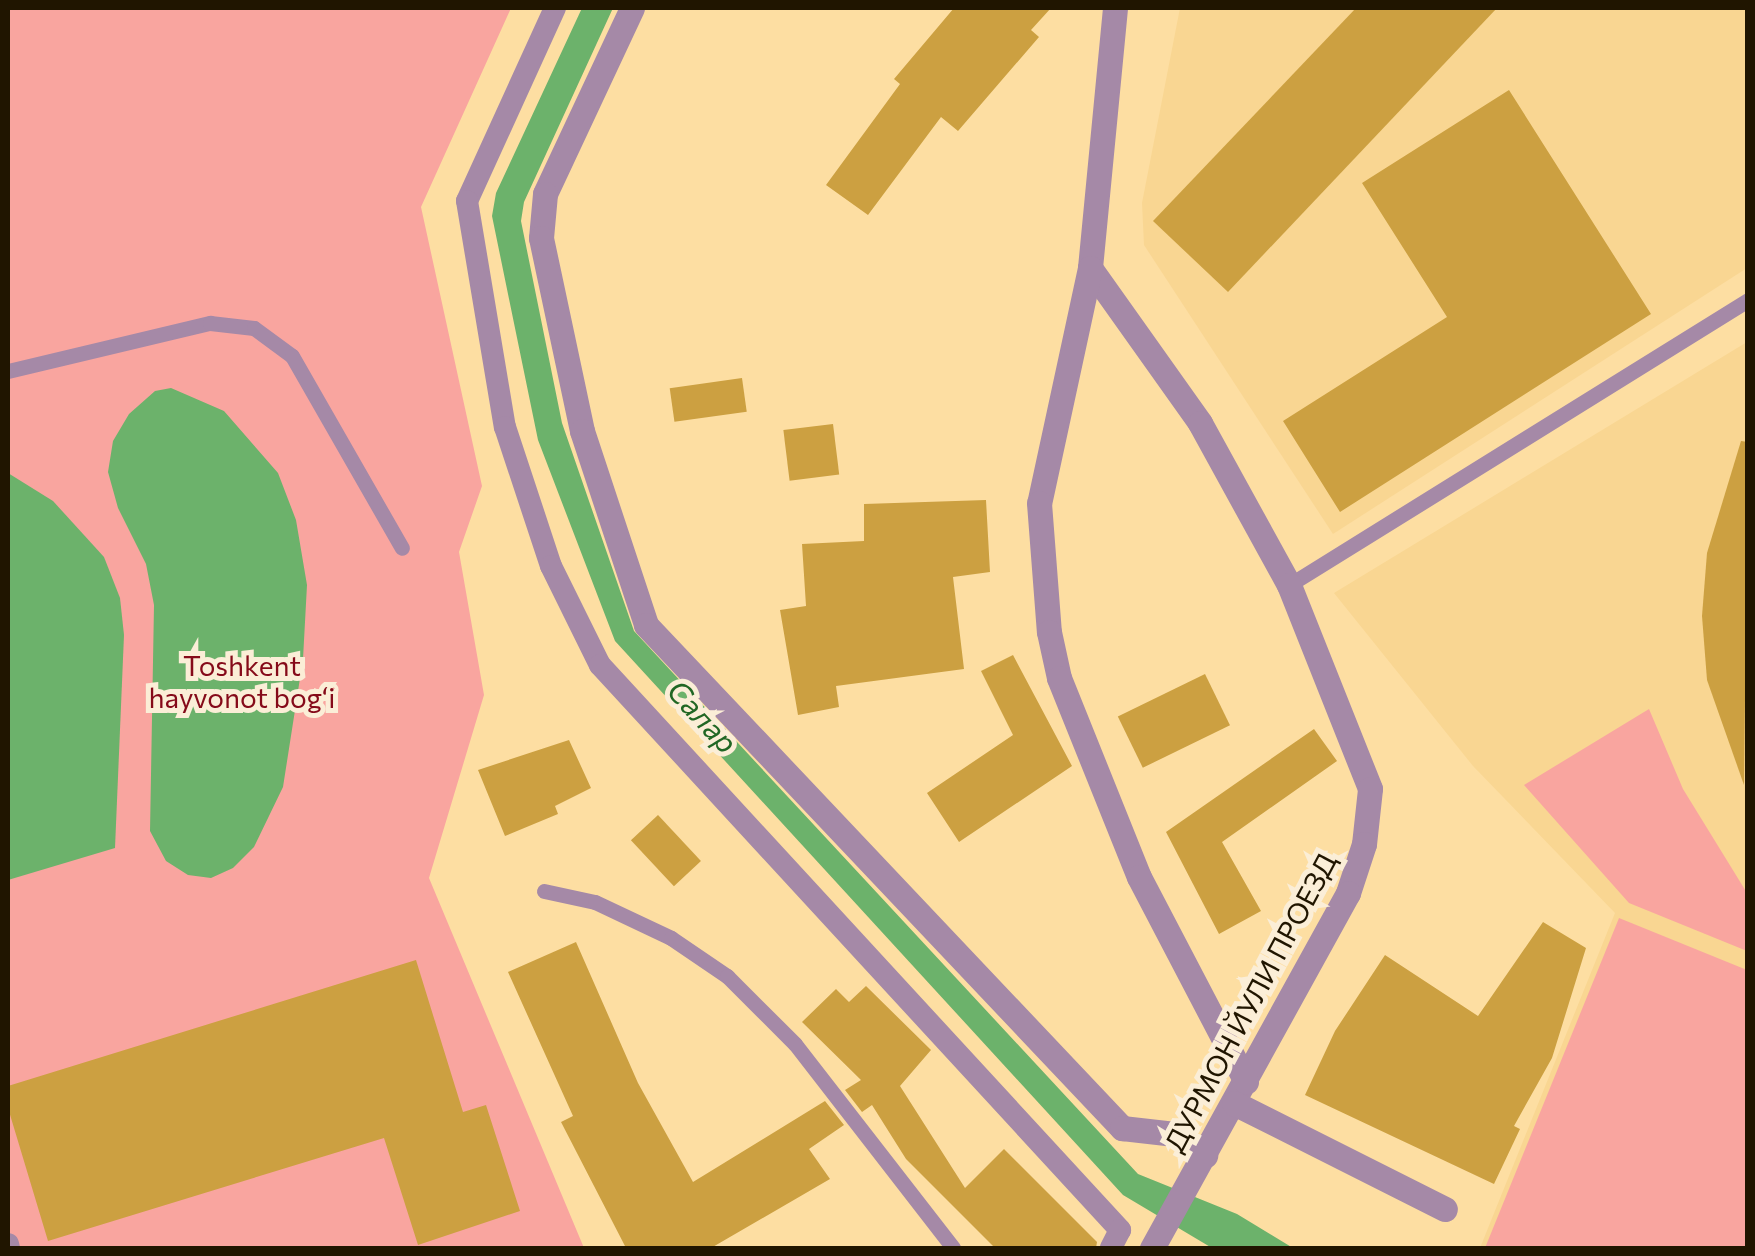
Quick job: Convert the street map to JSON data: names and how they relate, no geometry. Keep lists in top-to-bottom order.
{
  "streets": {
    "street": ["ДУРМОН ЙУЛИ ПРОЕЗД"]
  },
  "water": ["Салар"],
  "parks": ["Toshkent hayvonot bogʻi"]
}
